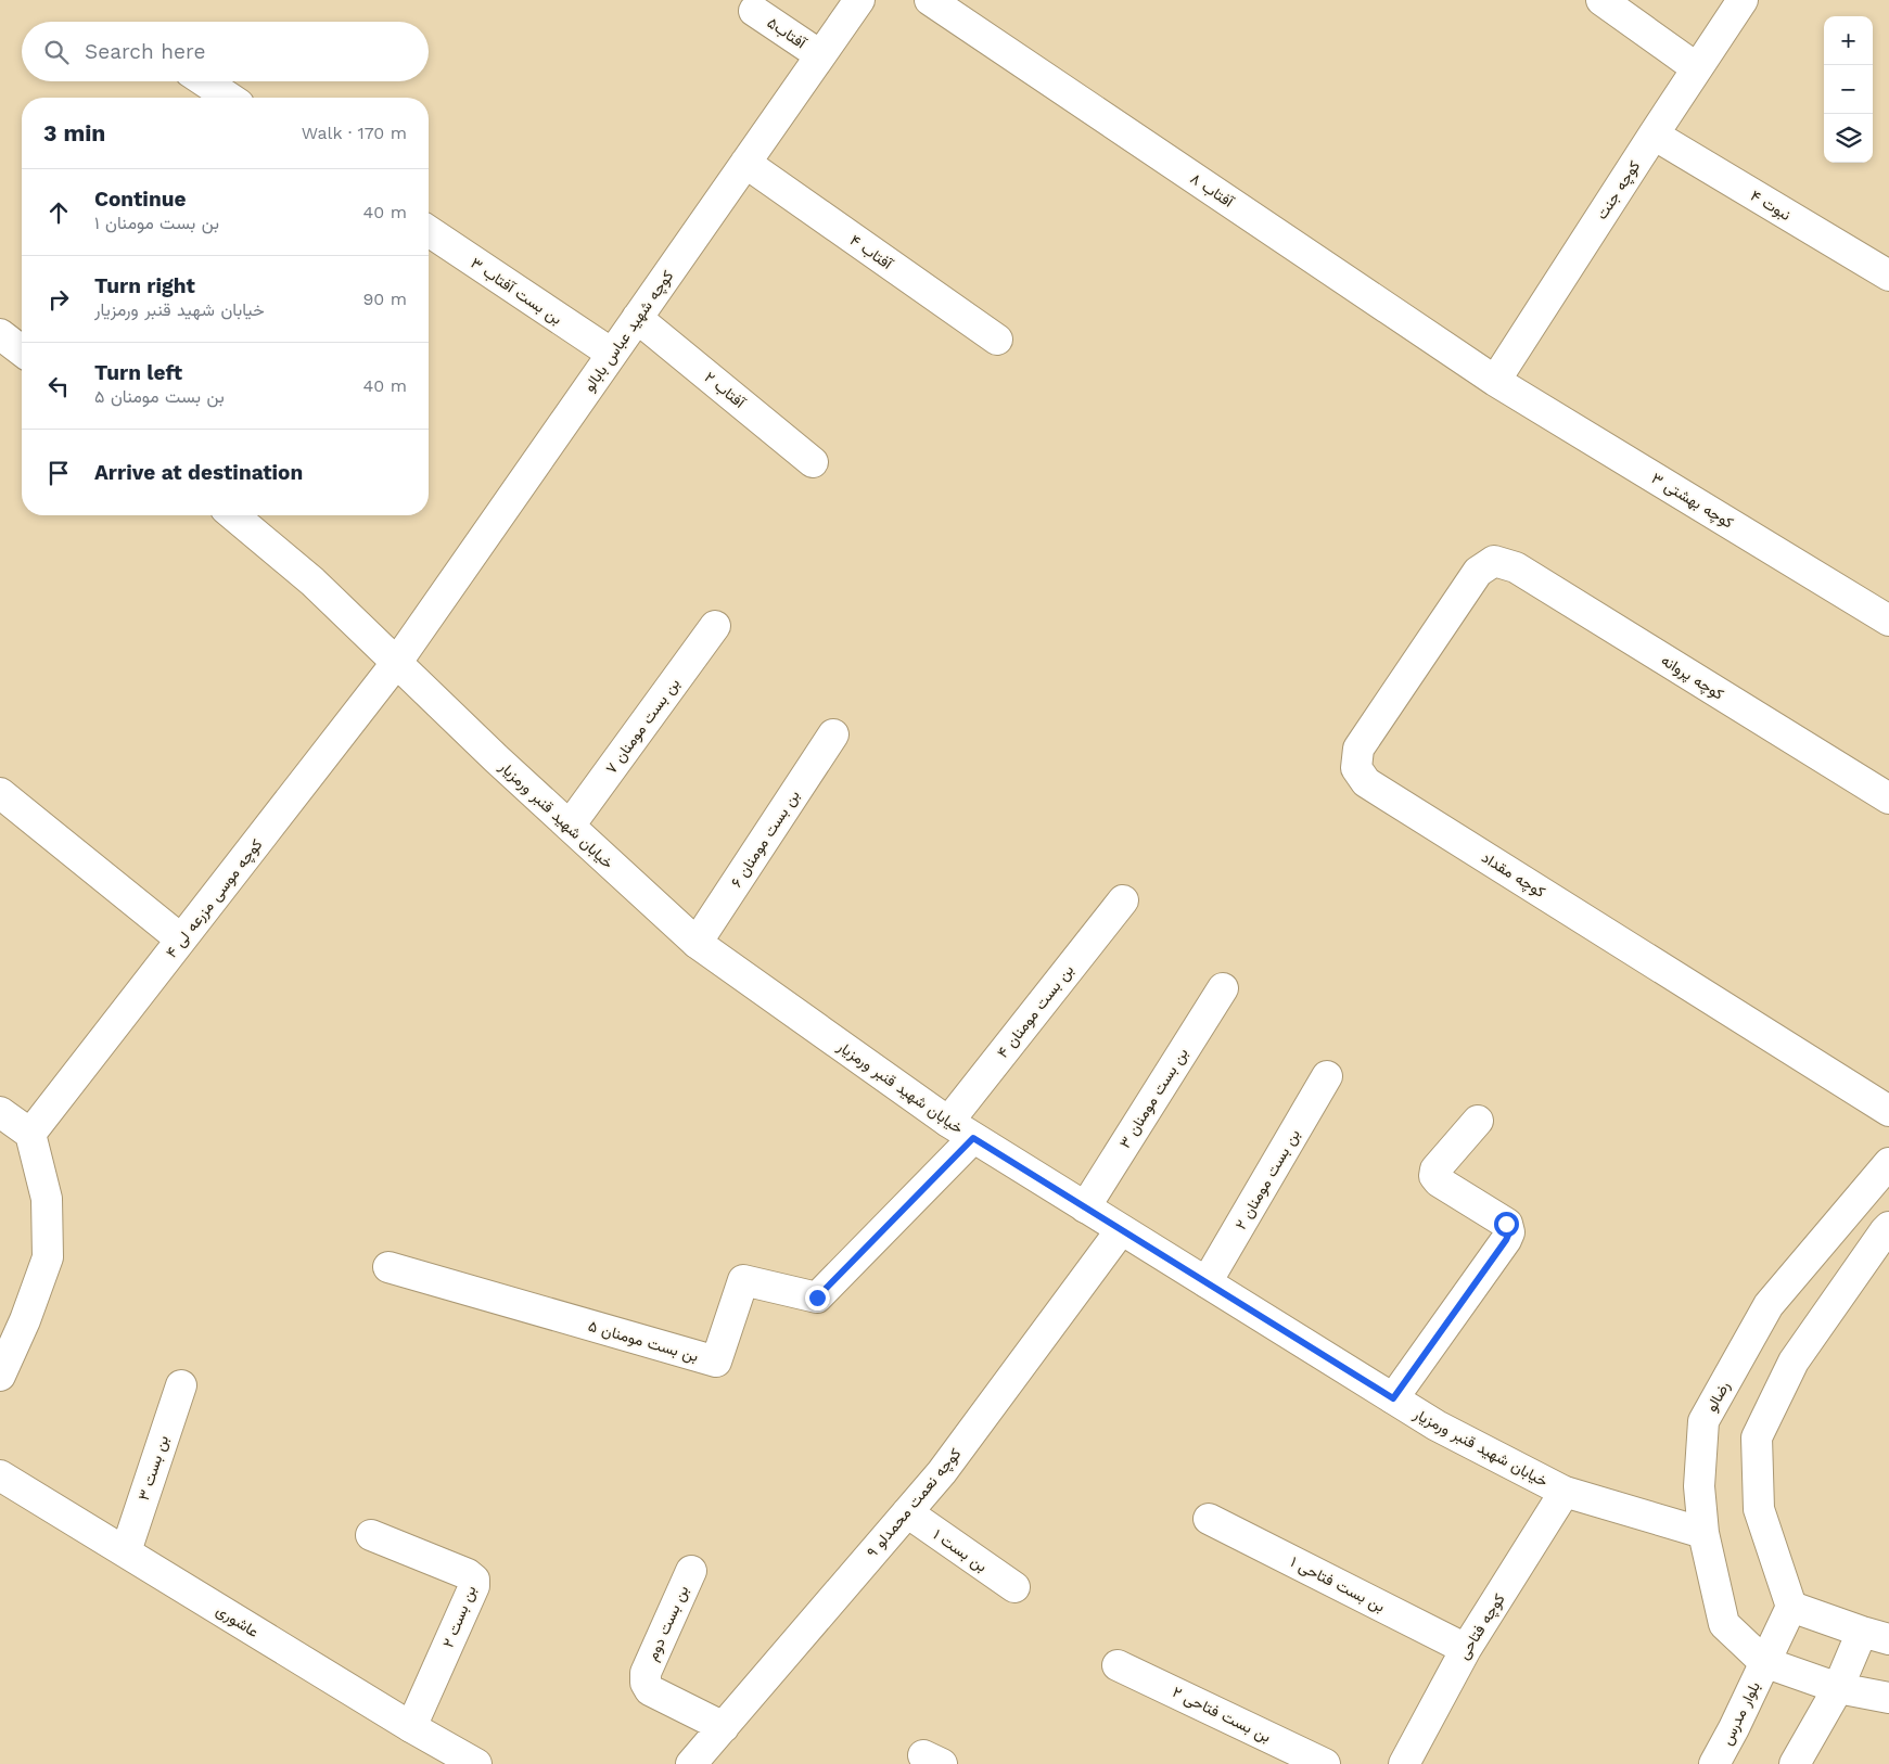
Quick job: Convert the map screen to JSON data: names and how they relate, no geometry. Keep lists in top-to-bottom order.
{
  "streets": {
    "street": [
      "آفتاب۵",
      "آفتاب ۸",
      "کوچه جنت",
      "نبوت ۴",
      "آفتاب ۴",
      "بن بست آفتاب ۳",
      "کوچه شهید عباس بابالو",
      "آفتاب ۲",
      "کوچه بهشتی ۳",
      "کوچه پروانه",
      "۷ بن بست مومنان",
      "خیابان شهید قنبر ورمزیار",
      "۶ بن بست مومنان",
      "کوچه مقداد",
      "۴ کوچه موسی مزرعه لی",
      "۴ بن بست مومنان",
      "۳ بن بست مومنان",
      "۲ بن بست مومنان",
      "۵ بن بست مومنان",
      "رضالو",
      "۳ بن بست",
      "کوچه نعمت محمدلو ۹",
      "بن بست ۱",
      "بن بست فتاحی ۱",
      "۲ بن بست",
      "عاشوری",
      "بن بست دوم",
      "کوچه فتاحی",
      "بلوار مدرس",
      "بن بست فتاحی ۲"
    ]
  },
  "crossings": [
    ["آفتاب۵", "کوچه شهید عباس بابالو"],
    ["آفتاب ۸", "کوچه جنت"],
    ["آفتاب ۸", "کوچه بهشتی ۳"],
    ["کوچه جنت", "نبوت ۴"],
    ["کوچه جنت", "کوچه بهشتی ۳"],
    ["آفتاب ۴", "کوچه شهید عباس بابالو"],
    ["بن بست آفتاب ۳", "کوچه شهید عباس بابالو"],
    ["کوچه شهید عباس بابالو", "آفتاب ۲"],
    ["کوچه شهید عباس بابالو", "خیابان شهید قنبر ورمزیار"],
    ["کوچه شهید عباس بابالو", "۴ کوچه موسی مزرعه لی"],
    ["کوچه پروانه", "کوچه مقداد"],
    ["۷ بن بست مومنان", "خیابان شهید قنبر ورمزیار"],
    ["خیابان شهید قنبر ورمزیار", "۶ بن بست مومنان"],
    ["خیابان شهید قنبر ورمزیار", "۴ کوچه موسی مزرعه لی"],
    ["خیابان شهید قنبر ورمزیار", "۴ بن بست مومنان"],
    ["خیابان شهید قنبر ورمزیار", "۳ بن بست مومنان"],
    ["خیابان شهید قنبر ورمزیار", "۲ بن بست مومنان"],
    ["خیابان شهید قنبر ورمزیار", "۵ بن بست مومنان"],
    ["خیابان شهید قنبر ورمزیار", "رضالو"],
    ["خیابان شهید قنبر ورمزیار", "کوچه نعمت محمدلو ۹"],
    ["خیابان شهید قنبر ورمزیار", "کوچه فتاحی"],
    ["رضالو", "بلوار مدرس"],
    ["۳ بن بست", "عاشوری"],
    ["کوچه نعمت محمدلو ۹", "بن بست ۱"],
    ["کوچه نعمت محمدلو ۹", "بن بست دوم"],
    ["بن بست فتاحی ۱", "کوچه فتاحی"],
    ["۲ بن بست", "عاشوری"]
  ],
  "page": {
    "map_buttons": ["+", "−"],
    "search": "Search here",
    "heading": ["3 min", "Walk · 170 m"],
    "list": [
      ["Continue", "بن بست مومنان ۱", "40 m"],
      ["Turn right", "خیابان شهید قنبر ورمزیار", "90 m"],
      ["Turn left", "۵ بن بست مومنان", "40 m"],
      "Arrive at destination"
    ]
  }
}
